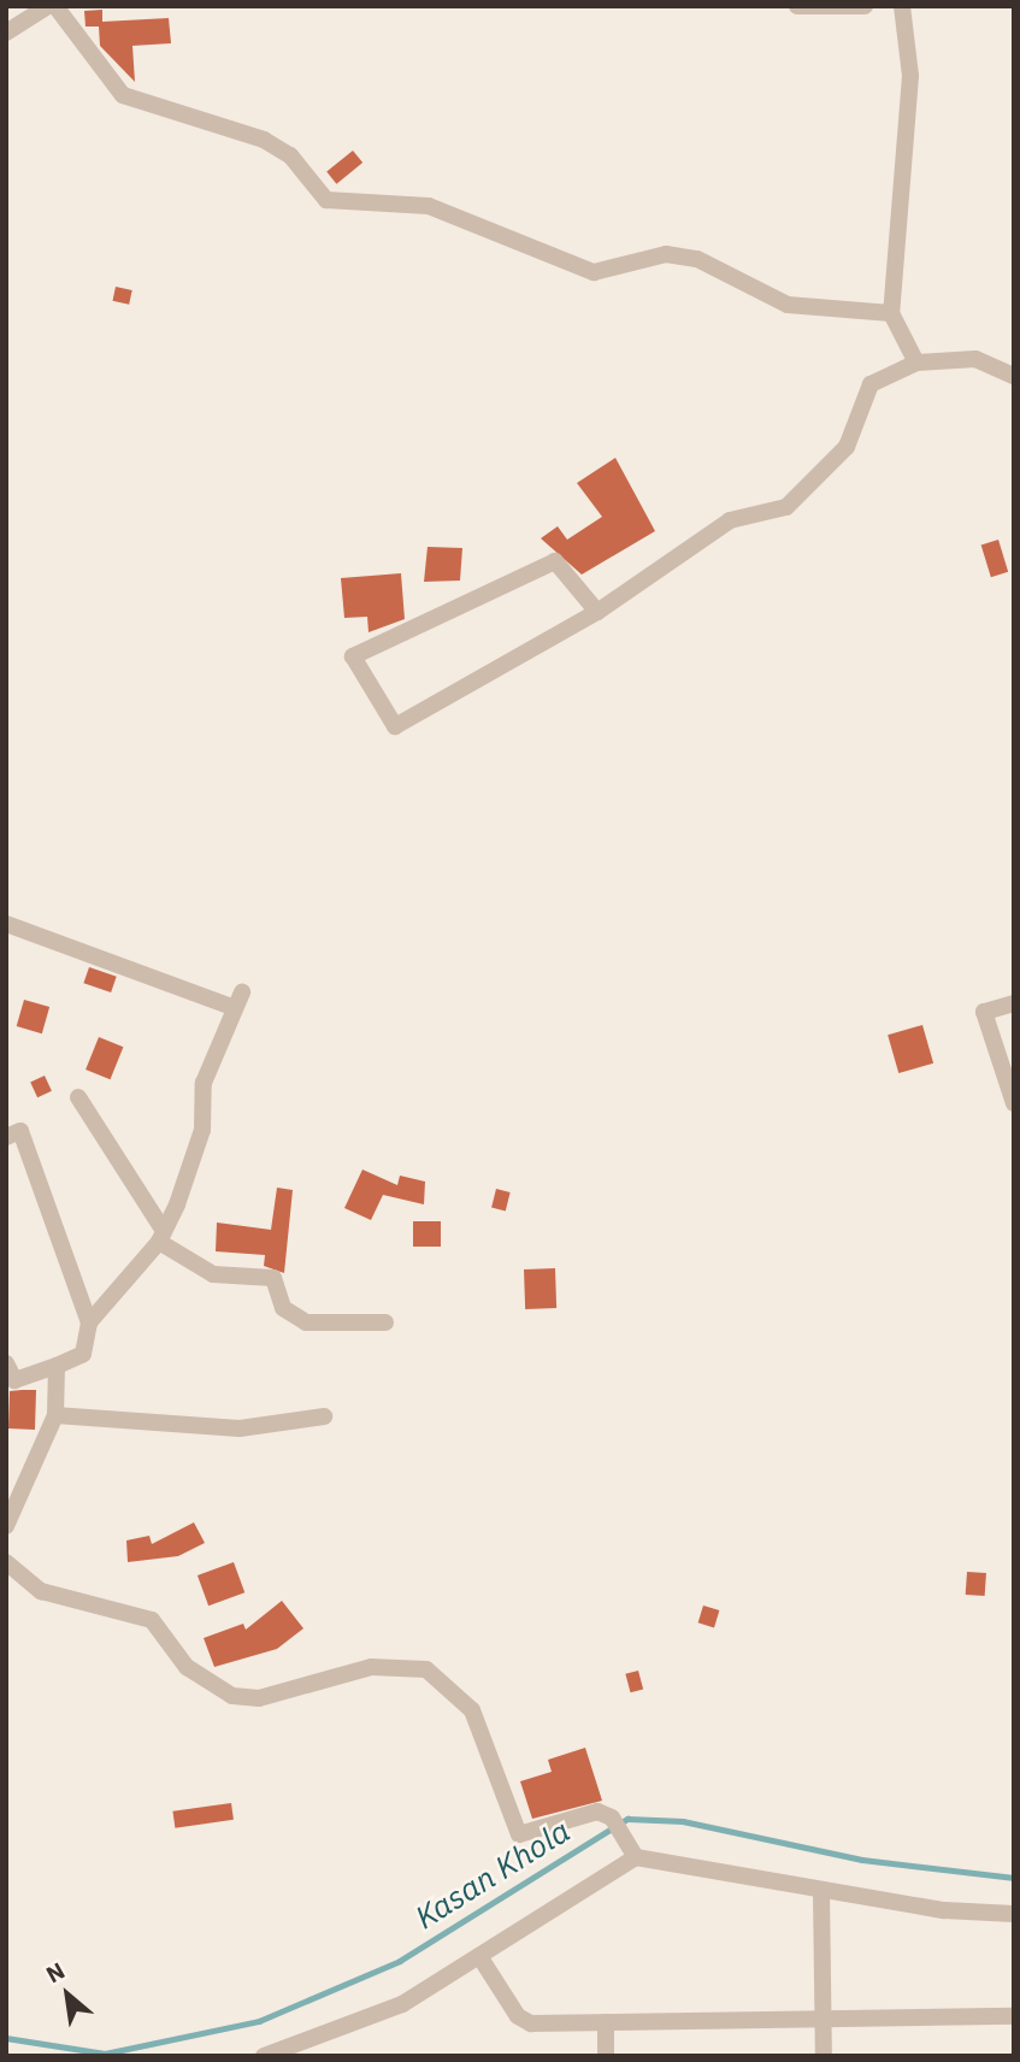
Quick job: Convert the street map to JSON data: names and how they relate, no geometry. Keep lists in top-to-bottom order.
{
  "water": ["Kasan Khola"],
  "north": "top left"
}
